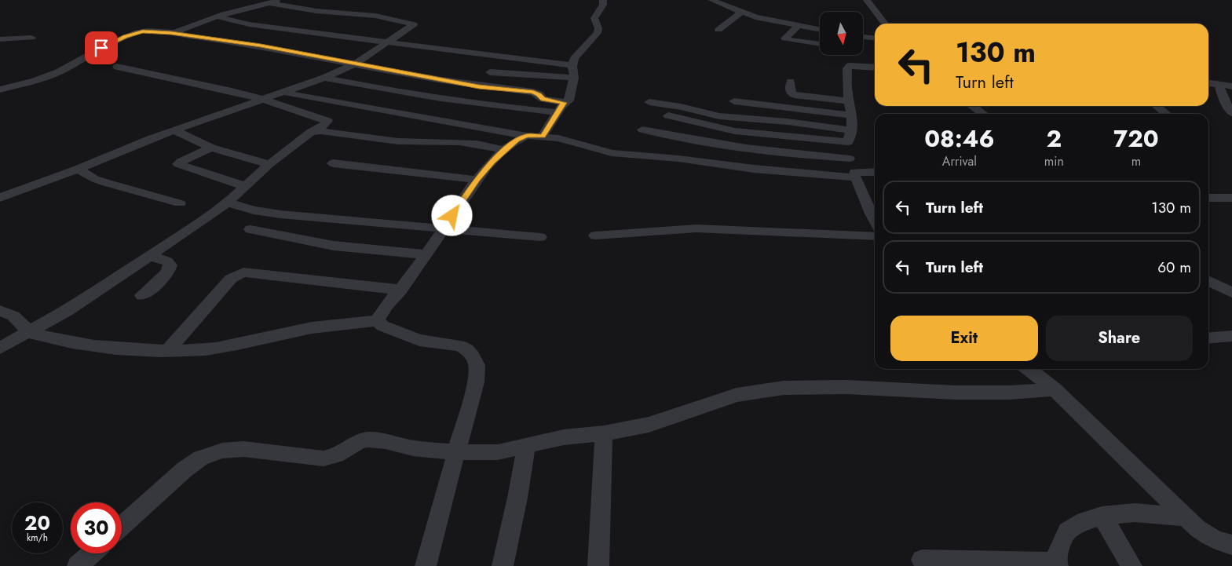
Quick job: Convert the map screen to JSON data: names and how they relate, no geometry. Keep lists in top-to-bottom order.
{
  "north": "bottom",
  "page": {
    "turn": ["130 m", "Turn left"],
    "eta": [
      "08:46",
      "Arrival",
      "2",
      "min",
      "720",
      "m"
    ],
    "list": [
      {
        "name": "Turn left",
        "value": "130 m"
      },
      {
        "name": "Turn left",
        "value": "60 m"
      }
    ],
    "buttons": ["Exit", "Share"],
    "speed": "20 km/h",
    "limit": "30"
  }
}
